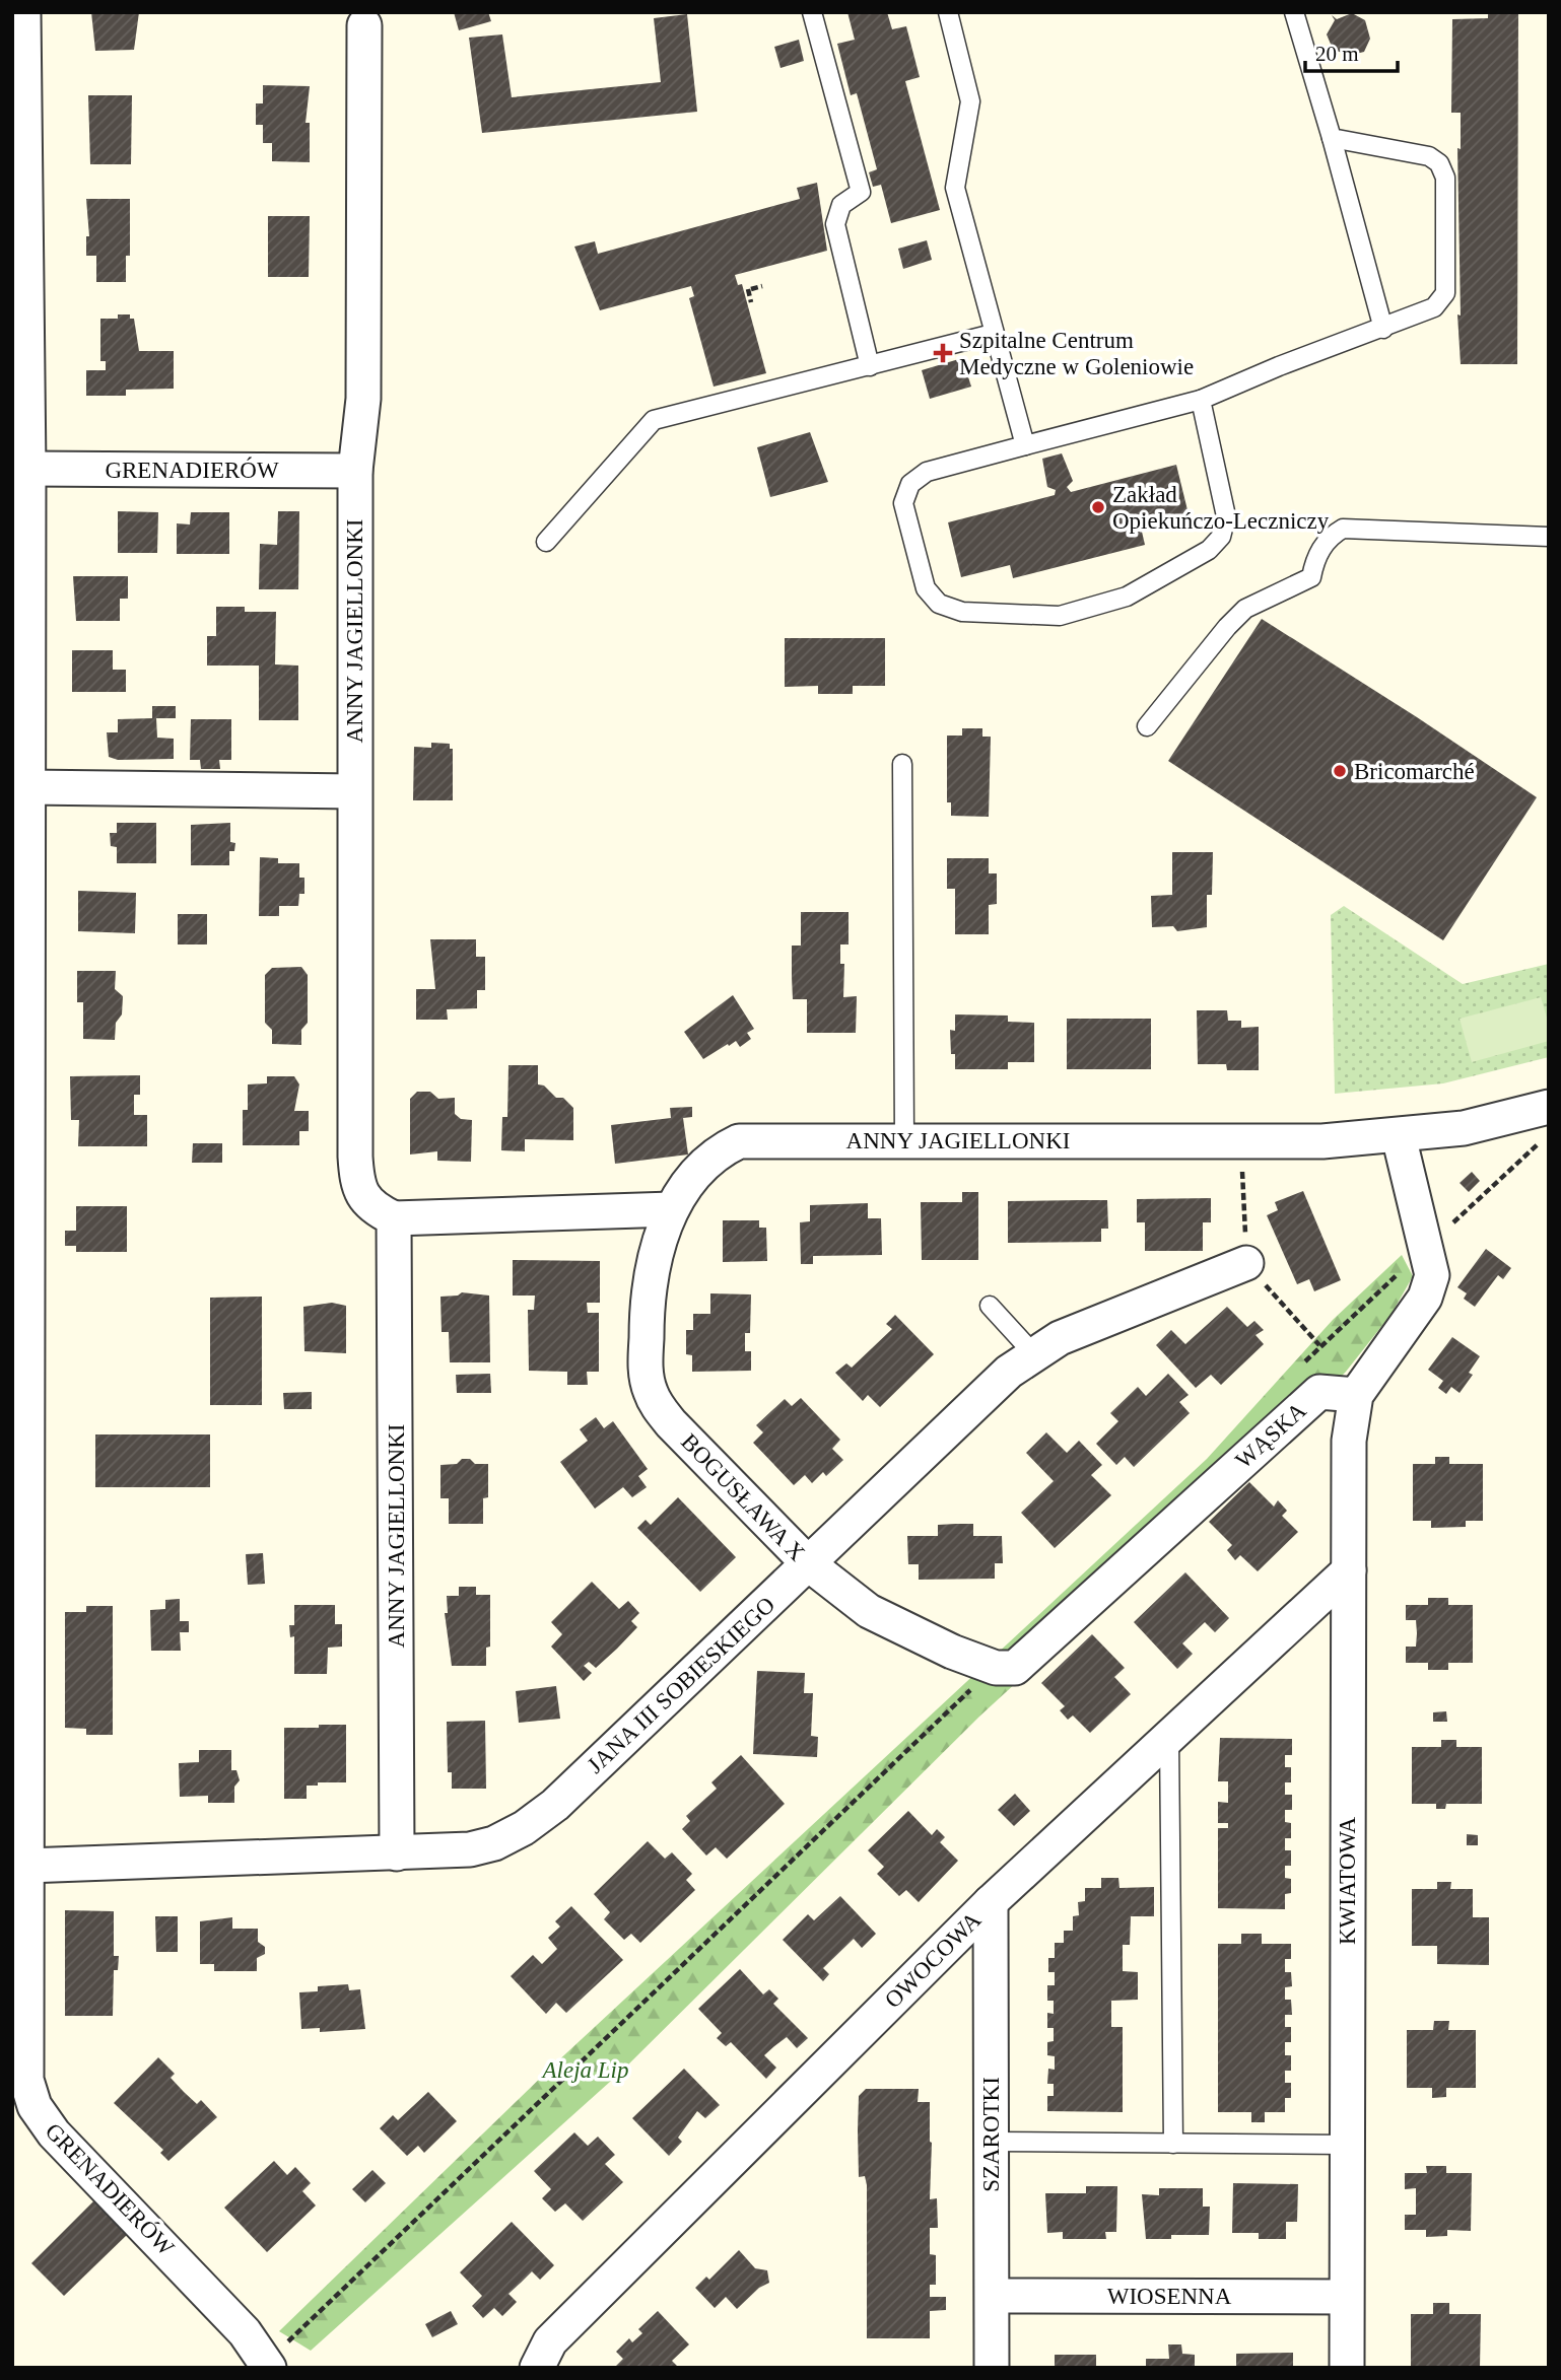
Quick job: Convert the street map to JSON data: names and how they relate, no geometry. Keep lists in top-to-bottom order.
{
  "streets": {
    "street": [
      "GRENADIERÓW",
      "ANNY JAGIELLONKI",
      "WĄSKA",
      "BOGUSŁAWA X",
      "JANA III SOBIESKIEGO",
      "KWIATOWA",
      "OWOCOWA",
      "SZAROTKI",
      "WIOSENNA"
    ]
  },
  "crossings": [
    ["GRENADIERÓW", "ANNY JAGIELLONKI"],
    ["GRENADIERÓW", "JANA III SOBIESKIEGO"],
    ["ANNY JAGIELLONKI", "BOGUSŁAWA X"],
    ["ANNY JAGIELLONKI", "JANA III SOBIESKIEGO"],
    ["WĄSKA", "BOGUSŁAWA X"],
    ["WĄSKA", "KWIATOWA"],
    ["BOGUSŁAWA X", "JANA III SOBIESKIEGO"],
    ["KWIATOWA", "OWOCOWA"],
    ["KWIATOWA", "WIOSENNA"],
    ["OWOCOWA", "SZAROTKI"],
    ["SZAROTKI", "WIOSENNA"]
  ],
  "parks": ["Aleja Lip"],
  "places": {
    "health": ["Szpitalne Centrum Medyczne w Goleniowie"],
    "other": ["Zakład Opiekuńczo-Leczniczy", "Bricomarché"]
  },
  "scale_bar": "20 m"
}
